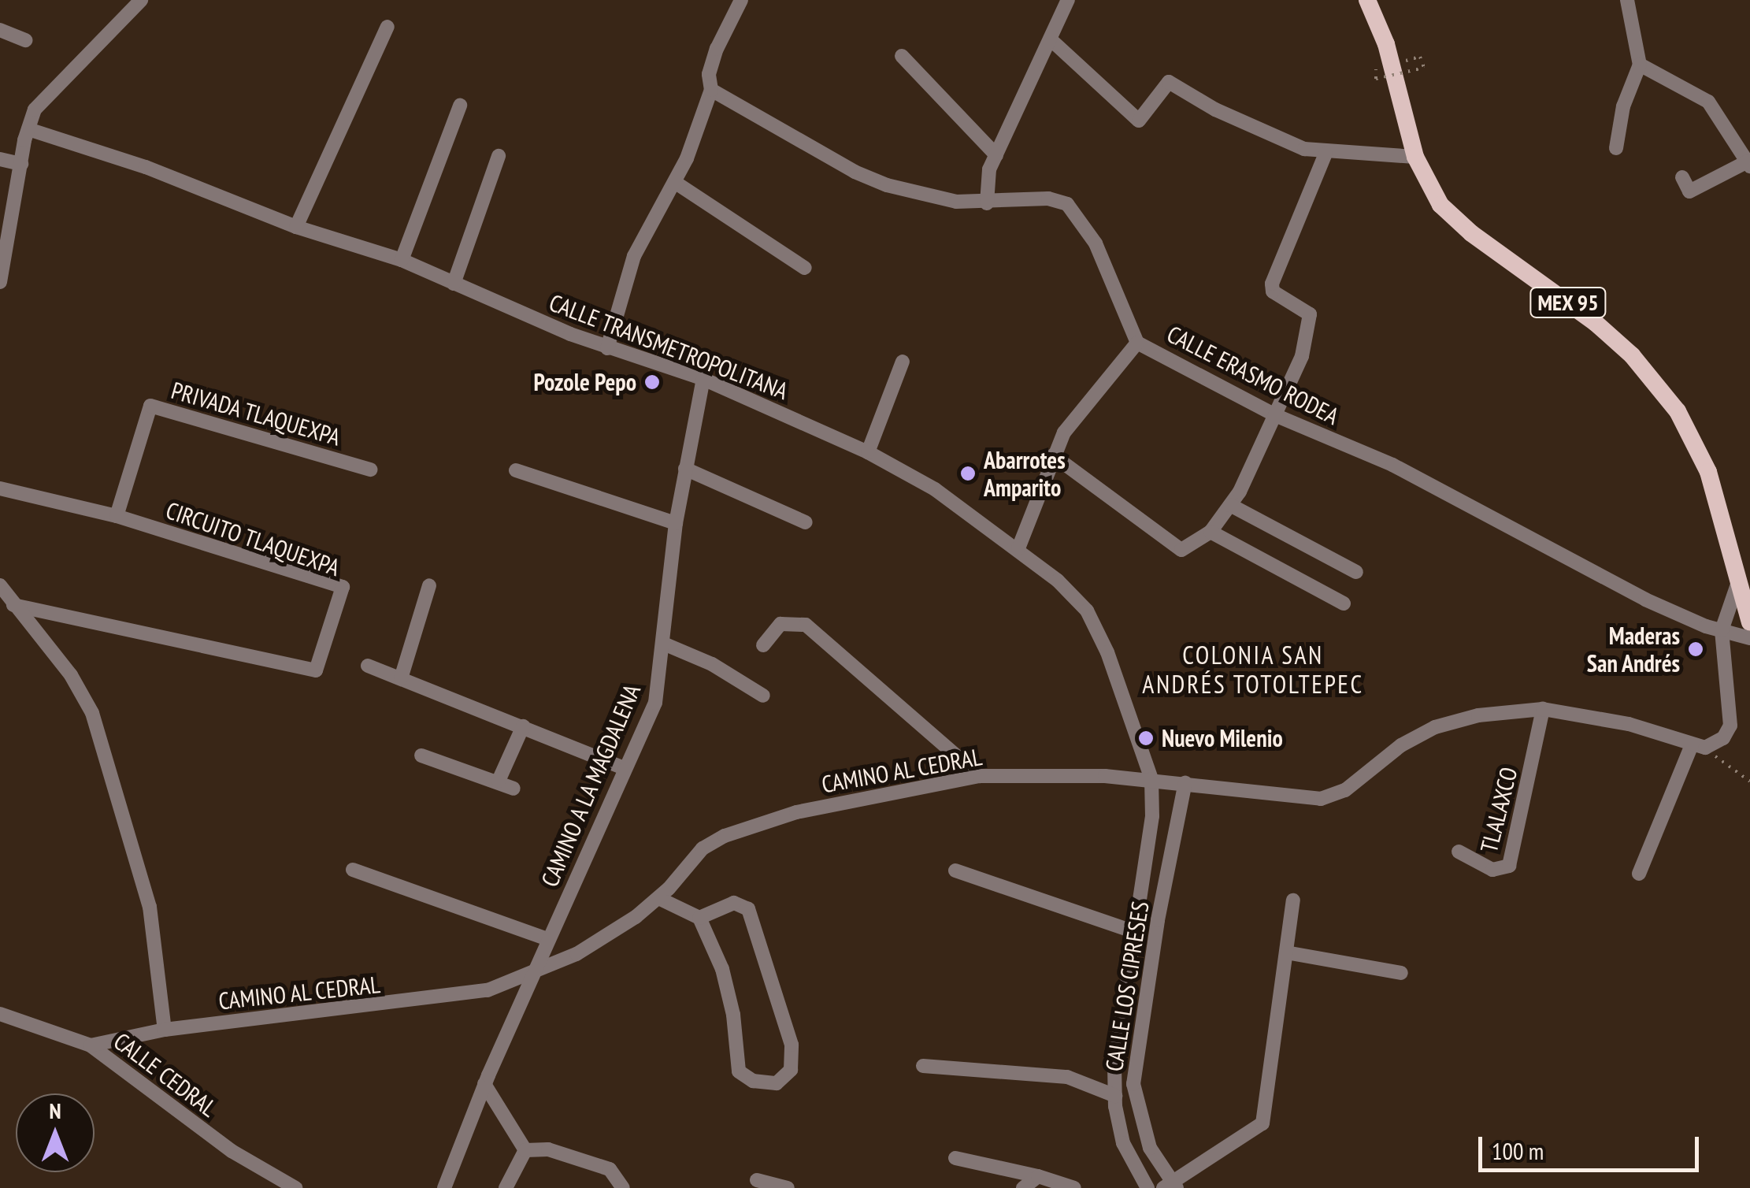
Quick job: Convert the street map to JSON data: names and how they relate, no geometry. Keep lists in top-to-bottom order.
{
  "streets": {
    "main road": ["MEX 95"],
    "street": [
      "CALLE TRANSMETROPOLITANA",
      "CALLE ERASMO RODEA",
      "PRIVADA TLAQUEXPA",
      "CIRCUITO TLAQUEXPA",
      "CAMINO AL CEDRAL",
      "CAMINO A LA MAGDALENA",
      "TLALAXCO",
      "CALLE LOS CIPRESES",
      "CALLE CEDRAL"
    ]
  },
  "crossings": [
    ["CALLE TRANSMETROPOLITANA", "CAMINO AL CEDRAL"],
    ["CALLE TRANSMETROPOLITANA", "CAMINO A LA MAGDALENA"],
    ["CALLE TRANSMETROPOLITANA", "CALLE LOS CIPRESES"],
    ["PRIVADA TLAQUEXPA", "CIRCUITO TLAQUEXPA"],
    ["CAMINO AL CEDRAL", "CAMINO A LA MAGDALENA"],
    ["CAMINO AL CEDRAL", "TLALAXCO"],
    ["CAMINO AL CEDRAL", "CALLE LOS CIPRESES"],
    ["CAMINO AL CEDRAL", "CALLE CEDRAL"]
  ],
  "districts": ["COLONIA SAN ANDRÉS TOTOLTEPEC"],
  "places": [
    "Pozole Pepo",
    "Abarrotes Amparito",
    "Maderas San Andrés",
    "Nuevo Milenio"
  ],
  "scale_bar": "100 m",
  "north": "top"
}
